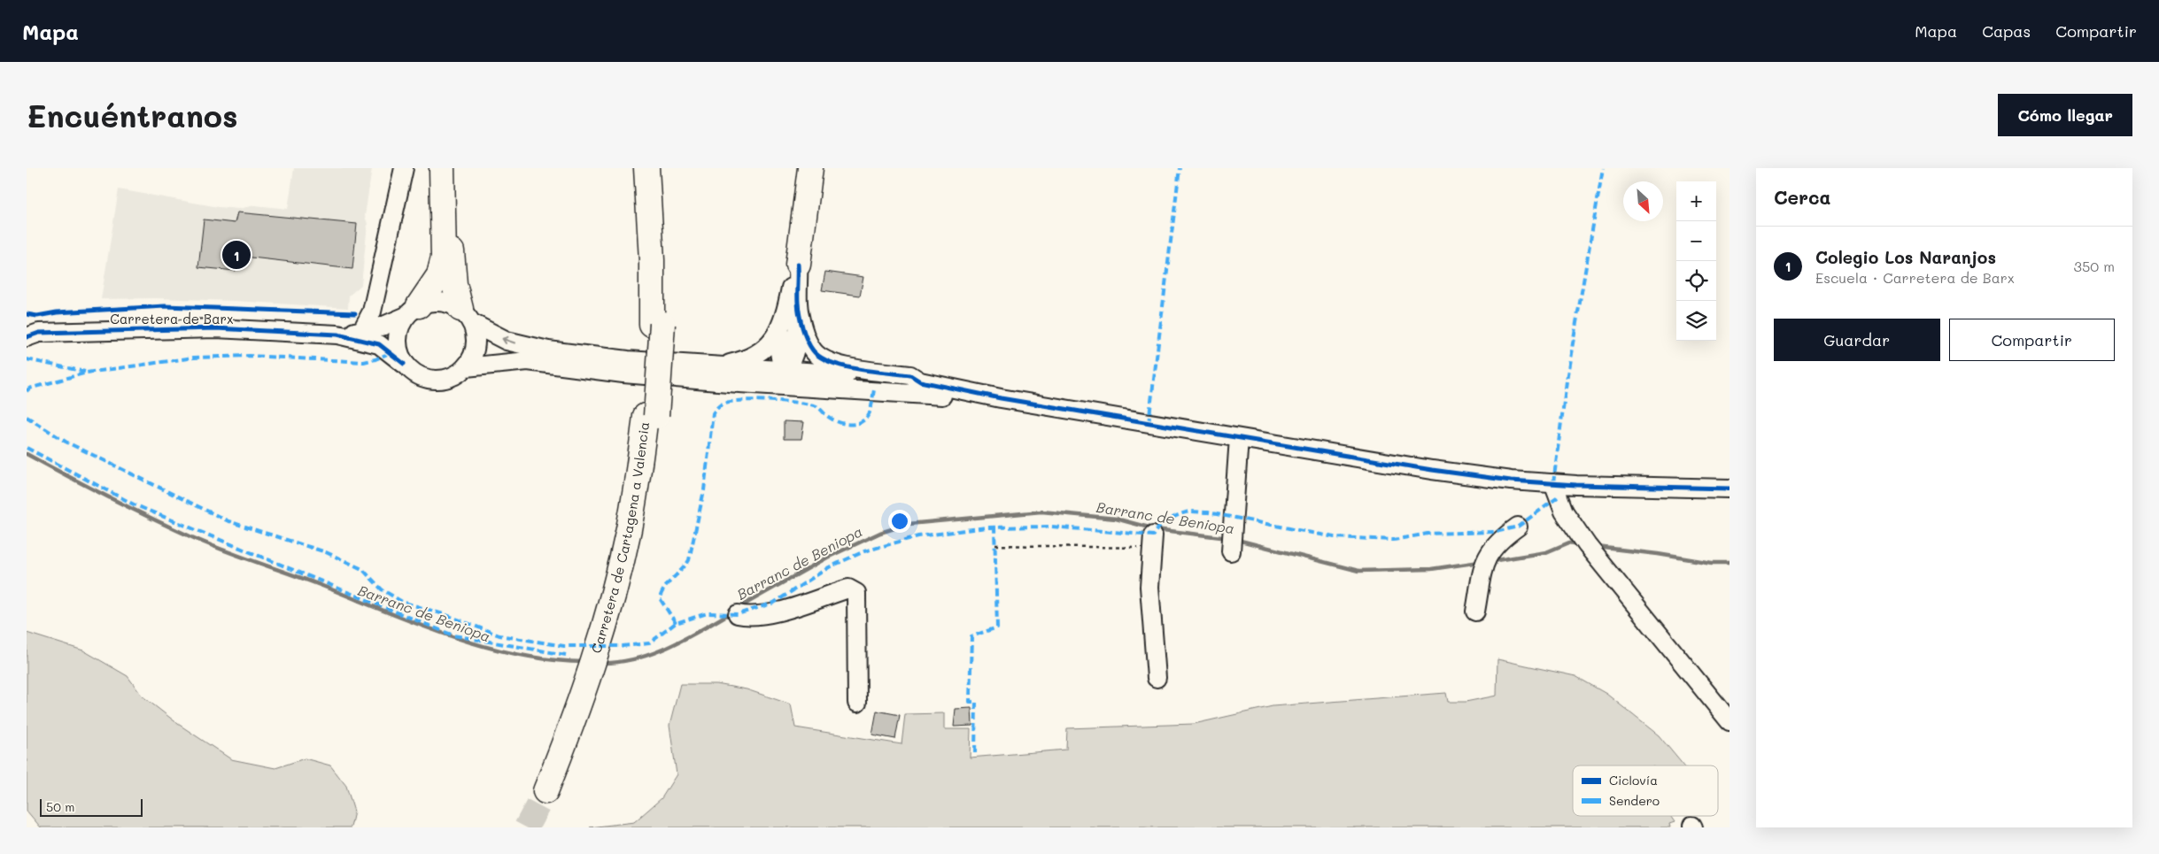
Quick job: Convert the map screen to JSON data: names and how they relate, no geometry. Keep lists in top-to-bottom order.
{
  "streets": {
    "highway": ["Carretera de Cartagena a Valencia"],
    "street": ["Carretera de Barx"]
  },
  "water": ["Barranc de Beniopa"],
  "legend": ["Ciclovía", "Sendero"],
  "scale_bar": "50 m",
  "north": "bottom right",
  "page": {
    "header": "Mapa",
    "nav": ["Mapa", "Capas", "Compartir"],
    "buttons": [
      "Cómo llegar",
      ["Guardar", "Compartir"]
    ],
    "title": "Encuéntranos",
    "heading": "Cerca",
    "map_buttons": ["+", "−"],
    "list": [
      {
        "mark": "1",
        "name": "Colegio Los Naranjos",
        "note": "Escuela · Carretera de Barx",
        "value": "350 m"
      }
    ],
    "pins": "1",
    "scale": "50 m"
  }
}
